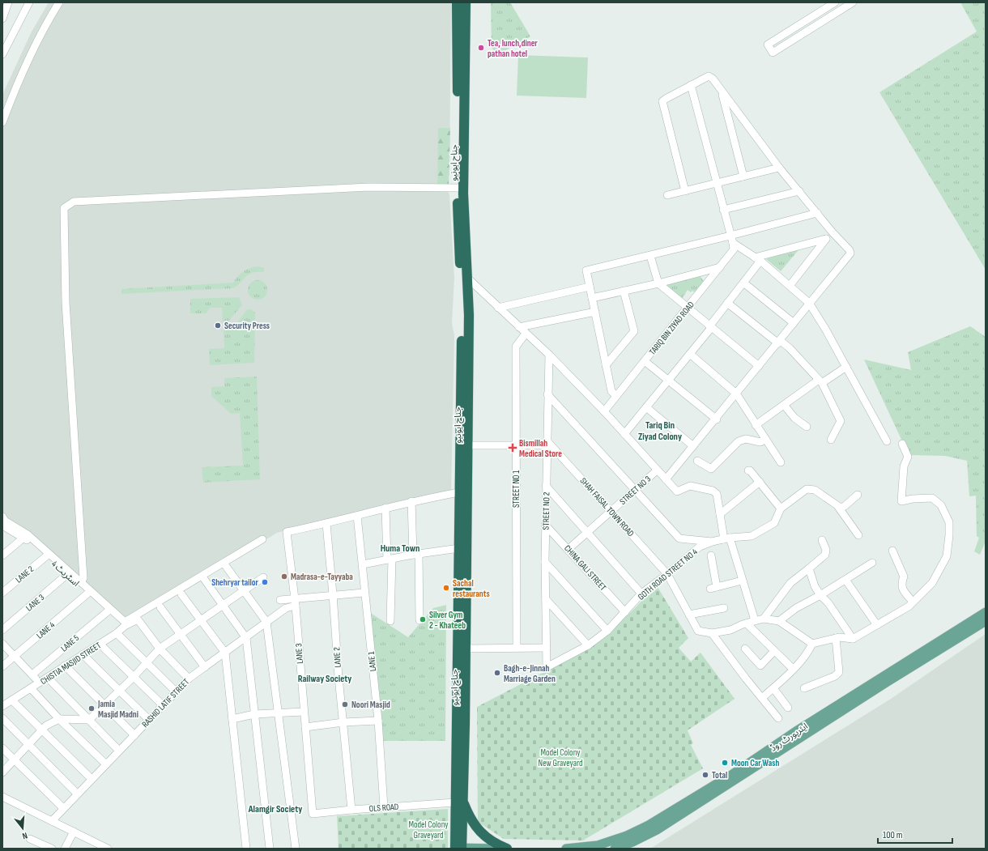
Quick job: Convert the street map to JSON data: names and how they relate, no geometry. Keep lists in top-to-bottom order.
{
  "streets": {
    "highway": ["جناح ایونیو"],
    "main road": ["ایئرپورٹ روڈ"],
    "street": [
      "TARIQ BIN ZIYAD ROAD",
      "STREET NO 1",
      "STREET NO 3",
      "SHAH FAISAL TOWN ROAD",
      "STREET NO 2",
      "CHINA GALI STREET",
      "اسٹریٹ 4",
      "LANE 2",
      "GOTH ROAD STREET NO 4",
      "LANE 3",
      "LANE 4",
      "LANE 5",
      "LANE 1",
      "CHISTIA MASJID STREET",
      "RASHID LATIF STREET",
      "OLS ROAD"
    ]
  },
  "crossings": [
    ["جناح ایونیو", "OLS ROAD"],
    ["STREET NO 3", "SHAH FAISAL TOWN ROAD"],
    ["STREET NO 3", "CHINA GALI STREET"],
    ["SHAH FAISAL TOWN ROAD", "STREET NO 2"],
    ["SHAH FAISAL TOWN ROAD", "GOTH ROAD STREET NO 4"],
    ["STREET NO 2", "CHINA GALI STREET"],
    ["STREET NO 2", "GOTH ROAD STREET NO 4"],
    ["CHINA GALI STREET", "GOTH ROAD STREET NO 4"],
    ["اسٹریٹ 4", "LANE 2"],
    ["اسٹریٹ 4", "LANE 3"],
    ["اسٹریٹ 4", "LANE 4"],
    ["اسٹریٹ 4", "LANE 5"],
    ["اسٹریٹ 4", "CHISTIA MASJID STREET"],
    ["LANE 2", "LANE 3"],
    ["LANE 2", "OLS ROAD"],
    ["LANE 3", "RASHID LATIF STREET"],
    ["LANE 3", "OLS ROAD"],
    ["LANE 1", "OLS ROAD"]
  ],
  "districts": [
    "Tariq Bin Ziyad Colony",
    "Huma Town",
    "Railway Society",
    "Alamgir Society"
  ],
  "parks": ["Model Colony New Graveyard", "Model Colony Graveyard"],
  "places": {
    "other": [
      "Tea, lunch,diner pathan hotel",
      "Security Press",
      "Madrasa-e-Tayyaba",
      "Shehryar tailor",
      "Sachal restaurants",
      "Silver Gym 2 - Khateeb",
      "Bagh-e-Jinnah Marriage Garden",
      "Noori Masjid",
      "Jamia Masjid Madni",
      "Moon Car Wash",
      "Total"
    ],
    "health": ["Bismillah Medical Store"]
  },
  "scale_bar": "100 m",
  "north": "bottom"
}
